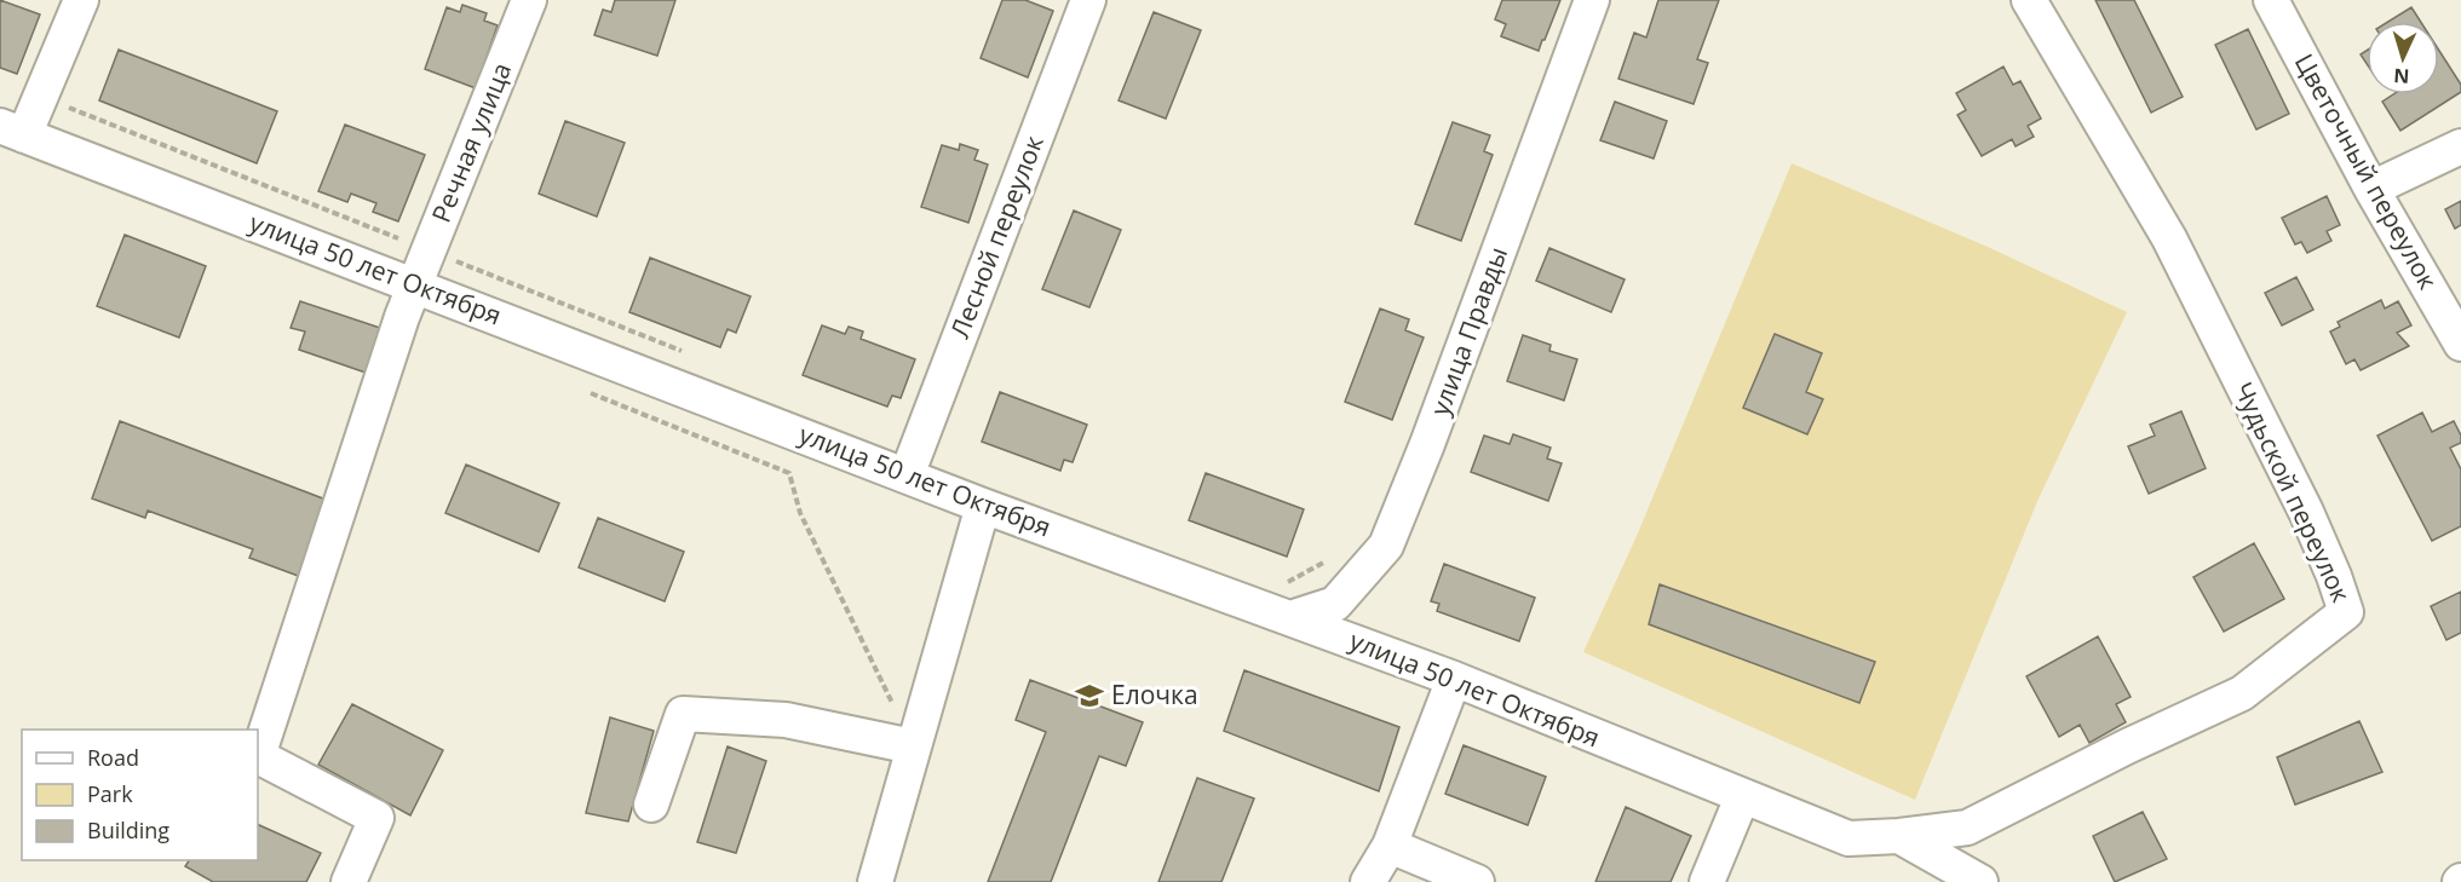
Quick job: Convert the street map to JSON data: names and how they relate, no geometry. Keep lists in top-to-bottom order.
{
  "streets": {
    "street": [
      "Речная улица",
      "Цветочный переулок",
      "Лесной переулок",
      "улица 50 лет Октября",
      "улица Правды",
      "Чудьской переулок"
    ]
  },
  "crossings": [
    ["Речная улица", "улица 50 лет Октября"],
    ["Лесной переулок", "улица 50 лет Октября"],
    ["улица 50 лет Октября", "улица Правды"],
    ["улица 50 лет Октября", "Чудьской переулок"]
  ],
  "places": {
    "school or university": ["Елочка"]
  },
  "legend": ["Road", "Park", "Building"],
  "north": "bottom"
}
